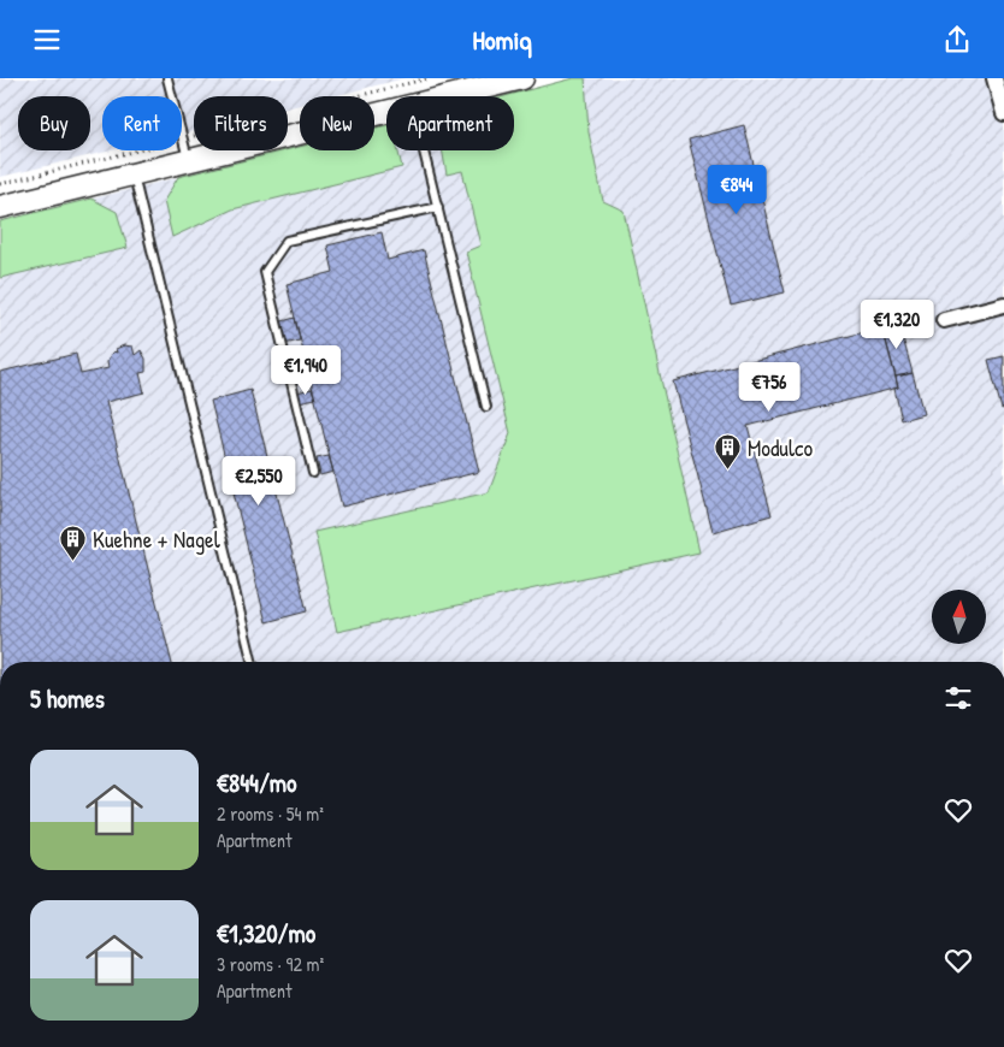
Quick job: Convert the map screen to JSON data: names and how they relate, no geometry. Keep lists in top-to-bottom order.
{
  "places": {
    "building": ["Modulco", "Kuehne + Nagel"]
  },
  "north": "top",
  "page": {
    "header": "Homiq",
    "chip": [
      "Buy",
      "Rent",
      "Filters",
      "New",
      "Apartment"
    ],
    "price": [
      "€844",
      "€1,320",
      "€1,940",
      "€756",
      "€2,550"
    ],
    "heading": "5 homes",
    "list": [
      {
        "name": "€844/mo",
        "note": "2 rooms · 54 m² · Apartment"
      },
      {
        "name": "€1,320/mo",
        "note": "3 rooms · 92 m² · Apartment"
      }
    ]
  }
}
